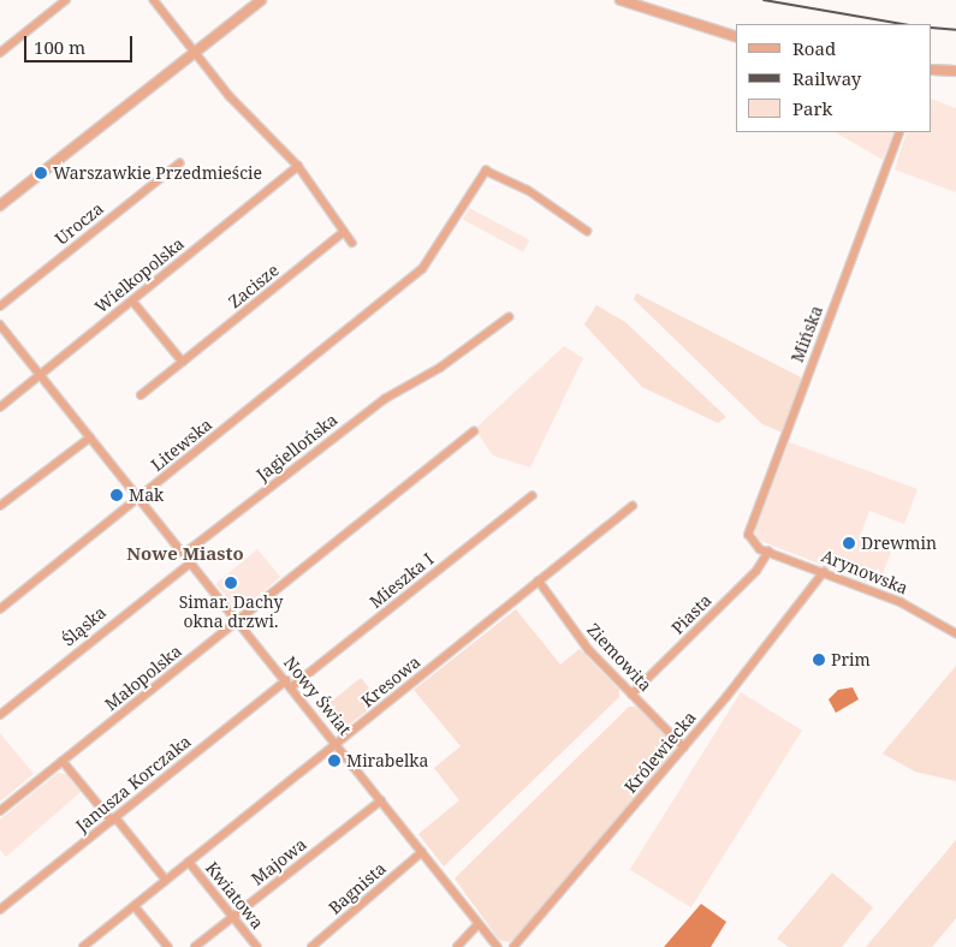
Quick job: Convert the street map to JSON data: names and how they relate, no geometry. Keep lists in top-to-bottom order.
{
  "streets": {
    "street": [
      "Urocza",
      "Wielkopolska",
      "Zacisze",
      "Mińska",
      "Litewska",
      "Jagiellońska",
      "Arynowska",
      "Mieszka I",
      "Piasta",
      "Śląska",
      "Ziemowita",
      "Małopolska",
      "Kresowa",
      "Nowy Świat",
      "Królewiecka",
      "Janusza Korczaka",
      "Majowa",
      "Bagnista",
      "Kwiatowa"
    ]
  },
  "crossings": [
    ["Wielkopolska", "Nowy Świat"],
    ["Mińska", "Arynowska"],
    ["Litewska", "Nowy Świat"],
    ["Jagiellońska", "Nowy Świat"],
    ["Arynowska", "Piasta"],
    ["Arynowska", "Królewiecka"],
    ["Mieszka I", "Nowy Świat"],
    ["Piasta", "Ziemowita"],
    ["Śląska", "Nowy Świat"],
    ["Ziemowita", "Kresowa"],
    ["Ziemowita", "Królewiecka"],
    ["Małopolska", "Nowy Świat"],
    ["Kresowa", "Nowy Świat"],
    ["Kresowa", "Kwiatowa"],
    ["Nowy Świat", "Janusza Korczaka"],
    ["Nowy Świat", "Majowa"],
    ["Nowy Świat", "Bagnista"],
    ["Majowa", "Kwiatowa"]
  ],
  "districts": ["Nowe Miasto"],
  "places": [
    "Warszawkie Przedmieście",
    "Mak",
    "Drewmin",
    "Simar. Dachy okna drzwi.",
    "Prim",
    "Mirabelka"
  ],
  "legend": ["Road", "Railway", "Park"],
  "scale_bar": "100 m"
}
